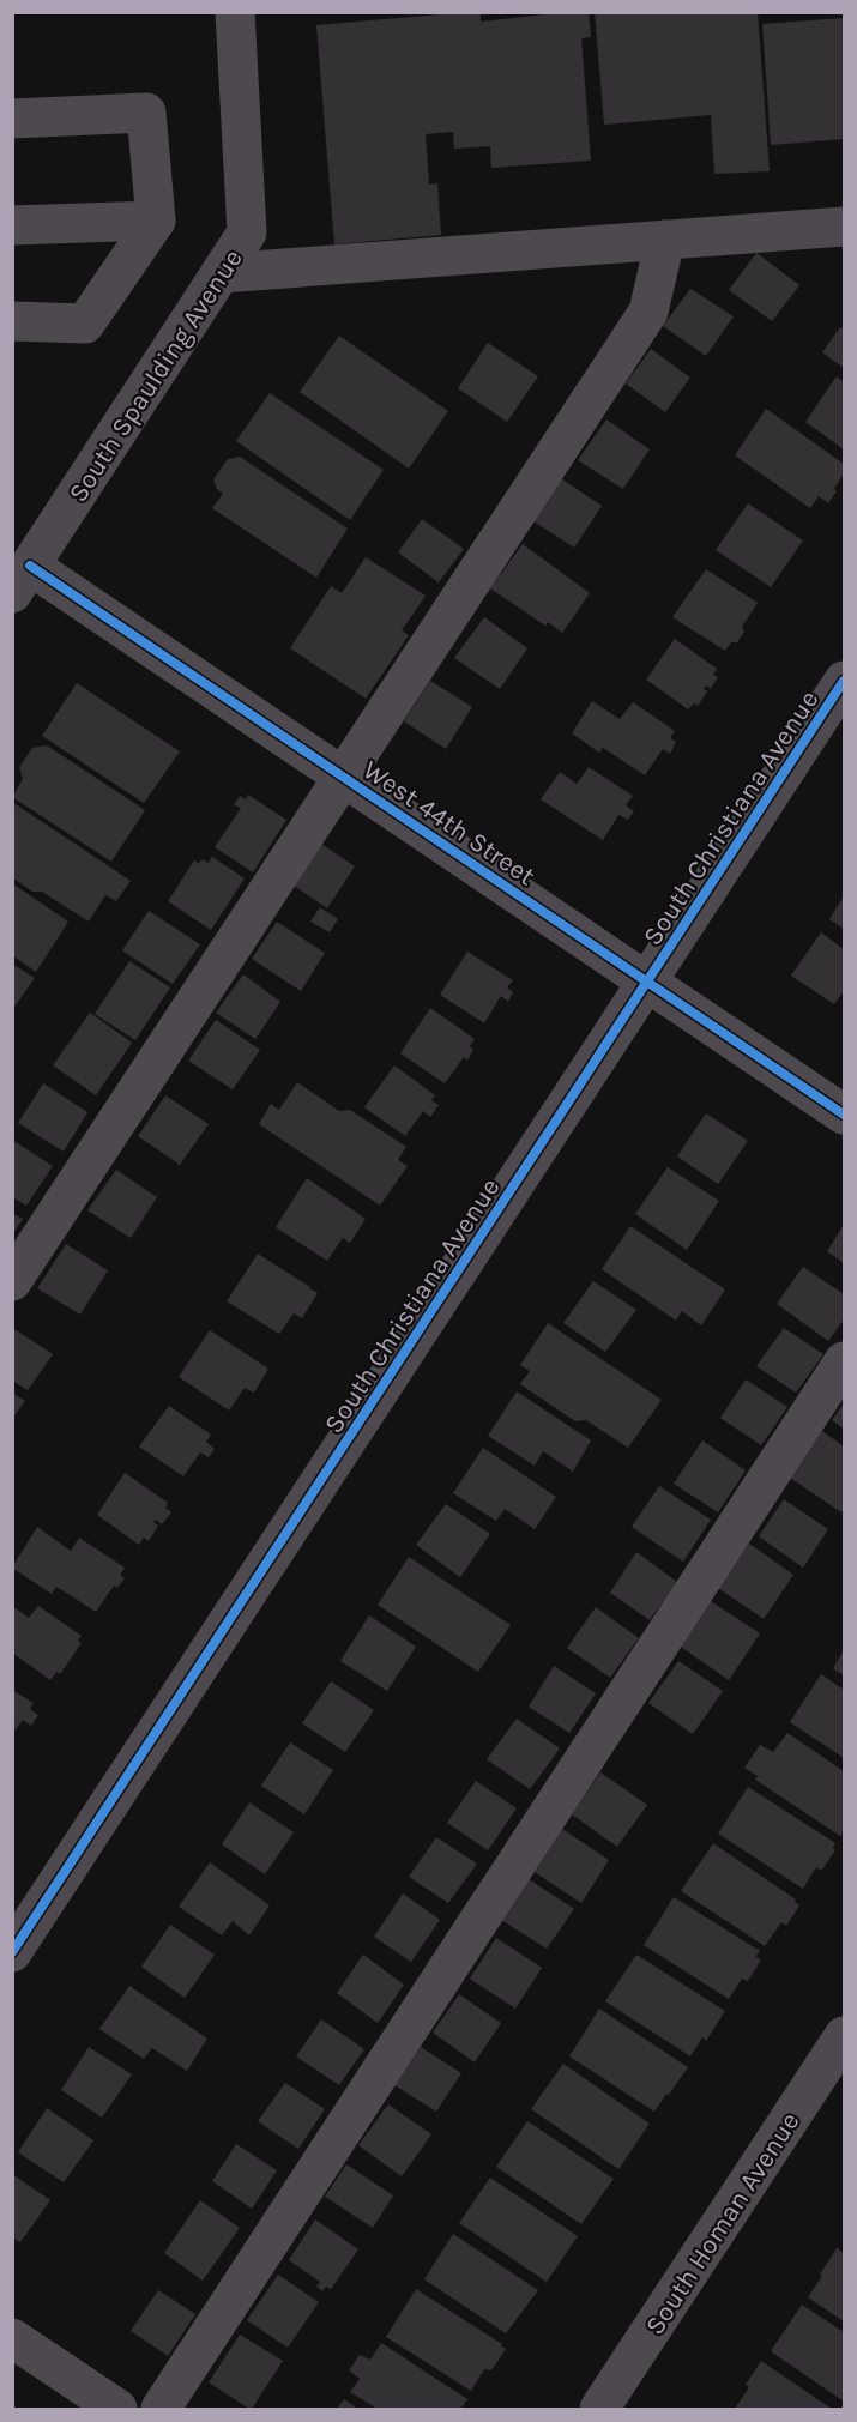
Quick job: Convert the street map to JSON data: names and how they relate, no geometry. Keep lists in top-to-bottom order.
{
  "streets": {
    "street": [
      "South Spaulding Avenue",
      "South Christiana Avenue",
      "West 44th Street",
      "South Homan Avenue"
    ]
  },
  "crossings": [
    ["South Spaulding Avenue", "West 44th Street"],
    ["South Christiana Avenue", "West 44th Street"]
  ]
}
